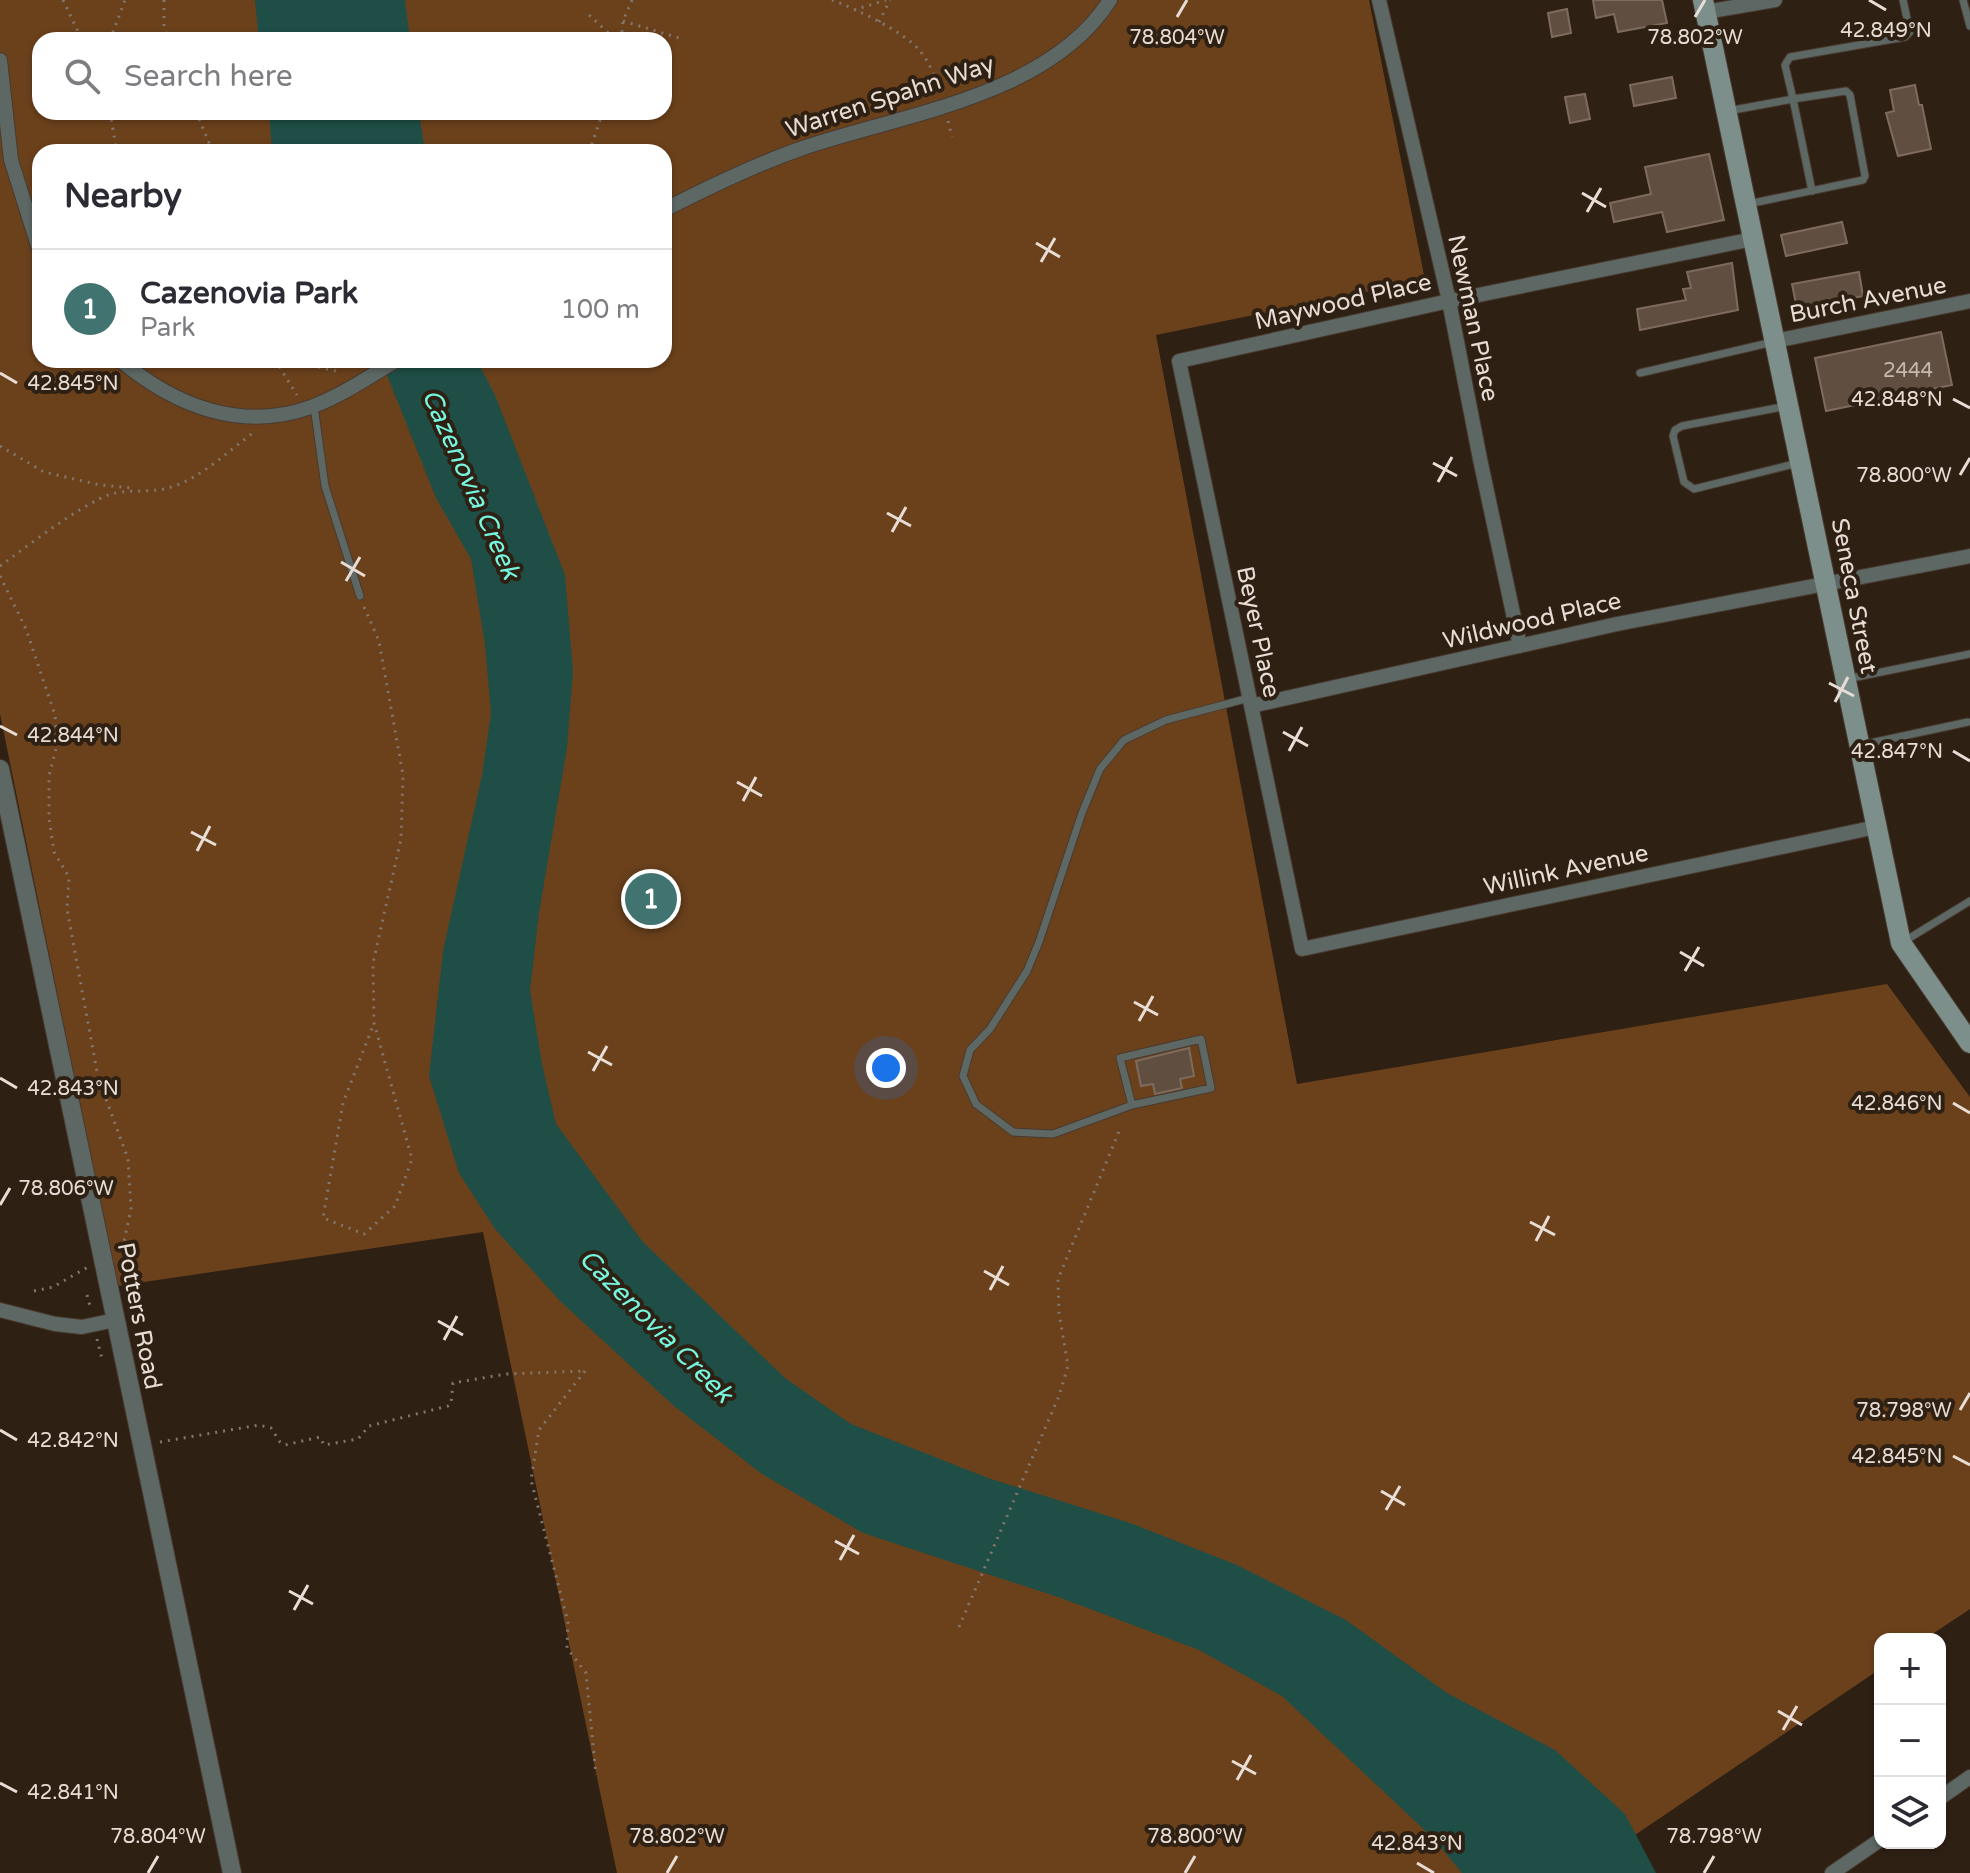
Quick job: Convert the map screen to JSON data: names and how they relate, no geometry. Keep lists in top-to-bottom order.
{
  "streets": {
    "main road": ["Seneca Street"],
    "street": [
      "Warren Spahn Way",
      "Burch Avenue",
      "Maywood Place",
      "Newman Place",
      "Wildwood Place",
      "Beyer Place",
      "Willink Avenue",
      "Potters Road"
    ]
  },
  "crossings": [
    ["Burch Avenue", "Seneca Street"],
    ["Maywood Place", "Newman Place"],
    ["Maywood Place", "Seneca Street"],
    ["Maywood Place", "Beyer Place"],
    ["Newman Place", "Wildwood Place"],
    ["Seneca Street", "Wildwood Place"],
    ["Seneca Street", "Willink Avenue"],
    ["Wildwood Place", "Beyer Place"],
    ["Beyer Place", "Willink Avenue"]
  ],
  "water": ["Cazenovia Creek"],
  "house_numbers": ["2444"],
  "page": {
    "search": "Search here",
    "heading": "Nearby",
    "list": [
      {
        "mark": "1",
        "name": "Cazenovia Park",
        "note": "Park",
        "value": "100 m"
      }
    ],
    "pins": "1",
    "map_buttons": ["+", "−"]
  },
  "coordinates": [
    "42.849°N",
    "78.804°W",
    "78.802°W",
    "42.845°N",
    "42.848°N",
    "78.800°W",
    "42.844°N",
    "42.847°N",
    "42.843°N",
    "42.846°N",
    "78.806°W",
    "78.798°W",
    "42.842°N",
    "42.841°N"
  ]
}
